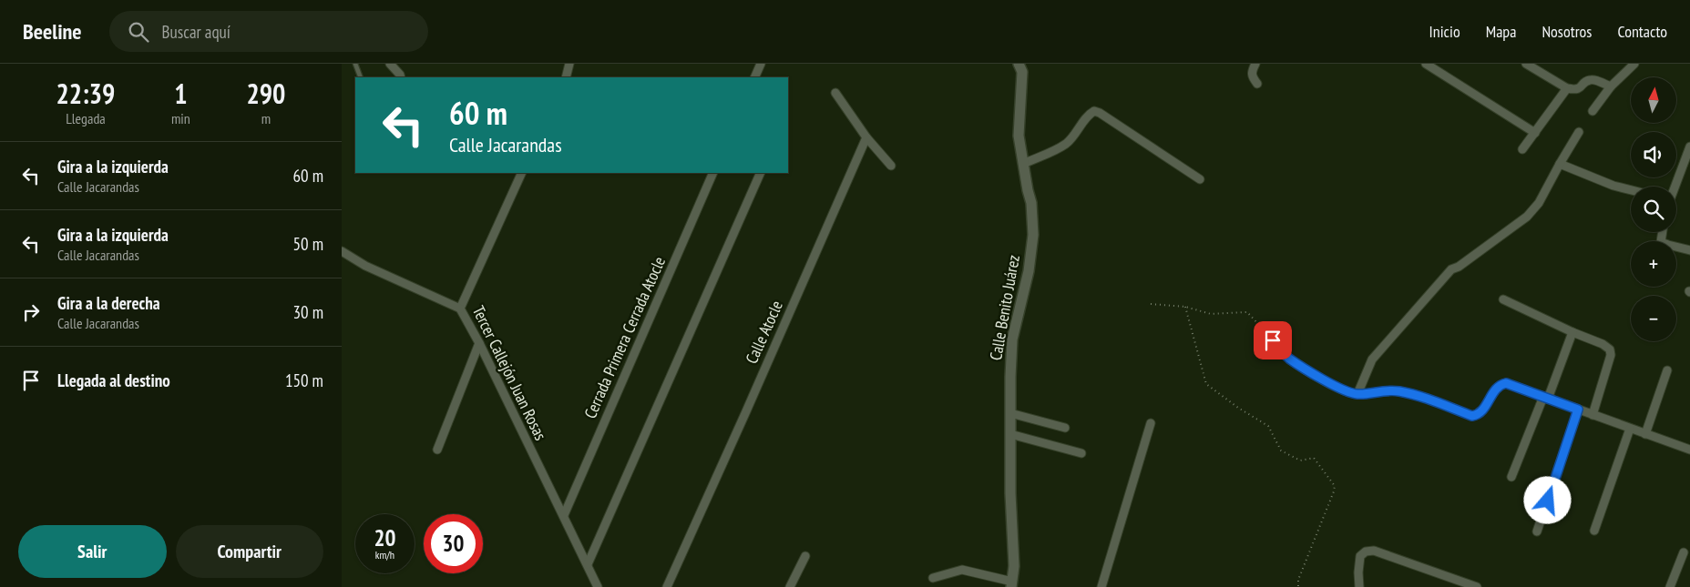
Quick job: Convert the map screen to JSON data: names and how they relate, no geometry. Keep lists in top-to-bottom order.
{
  "streets": {
    "street": [
      "Calle Benito Juárez",
      "Calle Atocle",
      "Cerrada Primera Cerrada Atocle",
      "Tercer Callejón Juan Rosas"
    ]
  },
  "crossings": [
    ["Cerrada Primera Cerrada Atocle", "Tercer Callejón Juan Rosas"]
  ],
  "north": "top",
  "page": {
    "header": "Beeline",
    "search": "Buscar aquí",
    "nav": [
      "Inicio",
      "Mapa",
      "Nosotros",
      "Contacto"
    ],
    "eta": [
      "22:39",
      "Llegada",
      "1",
      "min",
      "290",
      "m"
    ],
    "map_buttons": ["+", "−"],
    "turn": ["60 m", "Calle Jacarandas"],
    "list": [
      {
        "name": "Gira a la izquierda",
        "note": "Calle Jacarandas",
        "value": "60 m"
      },
      {
        "name": "Gira a la izquierda",
        "note": "Calle Jacarandas",
        "value": "50 m"
      },
      {
        "name": "Gira a la derecha",
        "note": "Calle Jacarandas",
        "value": "30 m"
      },
      {
        "name": "Llegada al destino",
        "value": "150 m"
      }
    ],
    "speed": "20 km/h",
    "limit": "30",
    "buttons": ["Salir", "Compartir"]
  }
}
